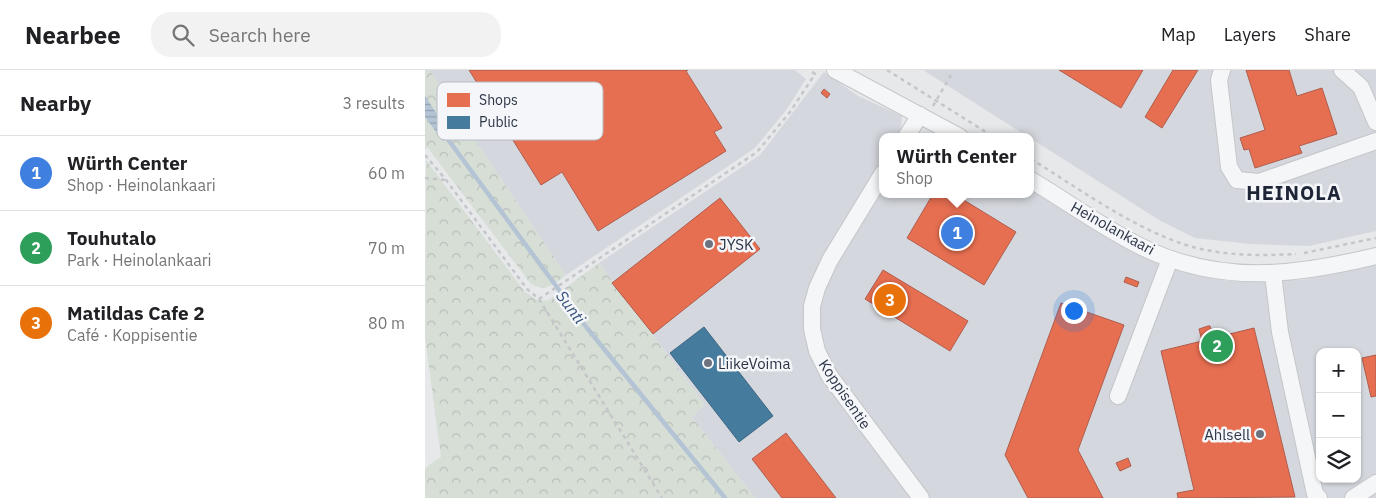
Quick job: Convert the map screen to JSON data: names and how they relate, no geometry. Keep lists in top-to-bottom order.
{
  "streets": {
    "street": ["Heinolankaari", "Koppisentie"]
  },
  "districts": ["HEINOLA"],
  "water": ["Sunti"],
  "places": ["JYSK", "LiikeVoima", "Ahlsell"],
  "legend": ["Shops", "Public"],
  "page": {
    "header": "Nearbee",
    "search": "Search here",
    "nav": ["Map", "Layers", "Share"],
    "heading": ["Nearby", "3 results"],
    "popup": ["Würth Center", "Shop"],
    "list": [
      {
        "mark": "1",
        "name": "Würth Center",
        "note": "Shop · Heinolankaari",
        "value": "60 m"
      },
      {
        "mark": "2",
        "name": "Touhutalo",
        "note": "Park · Heinolankaari",
        "value": "70 m"
      },
      {
        "mark": "3",
        "name": "Matildas Cafe 2",
        "note": "Café · Koppisentie",
        "value": "80 m"
      }
    ],
    "pins": ["1", "3", "2"],
    "map_buttons": ["+", "−"]
  }
}
